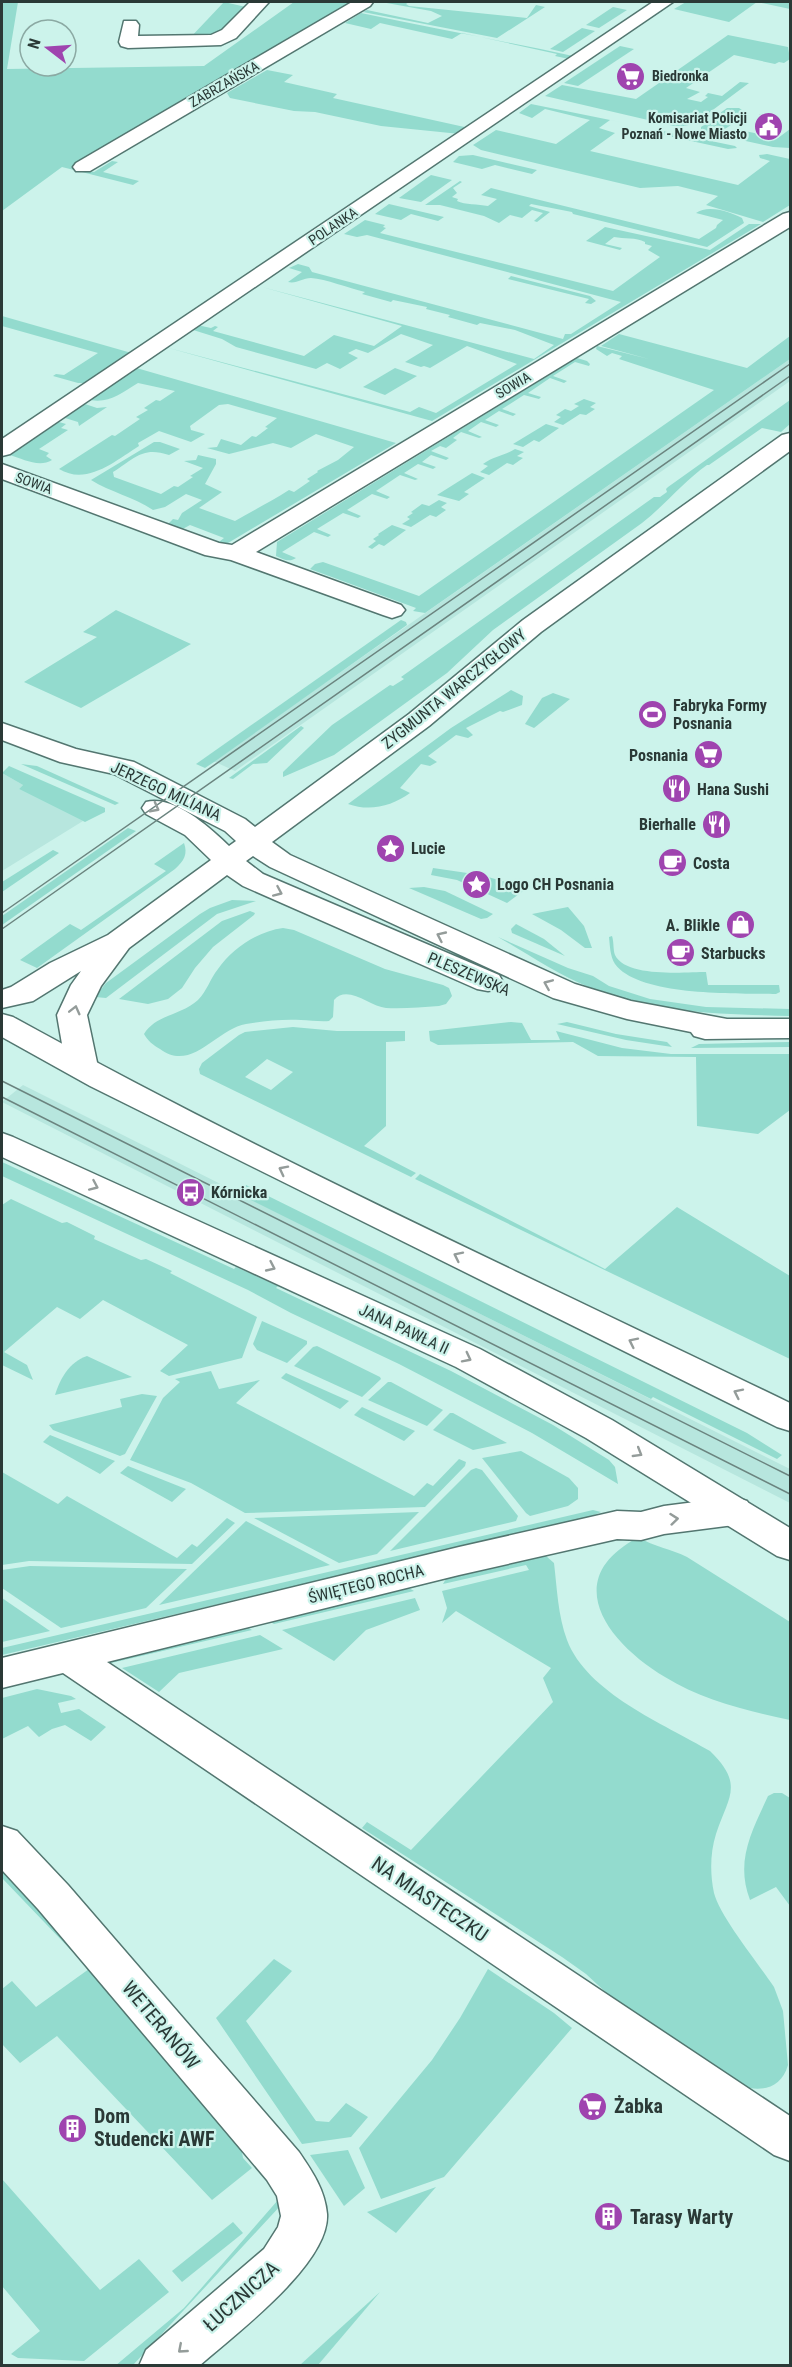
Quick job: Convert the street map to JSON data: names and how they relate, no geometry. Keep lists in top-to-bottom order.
{
  "streets": {
    "street": [
      "ZABRZAŃSKA",
      "POLANKA",
      "SOWIA",
      "ZYGMUNTA WARCZYGŁOWY",
      "JERZEGO MILIANA",
      "PLESZEWSKA",
      "JANA PAWŁA II",
      "ŚWIĘTEGO ROCHA",
      "NA MIASTECZKU",
      "WETERANÓW",
      "ŁUCZNICZA"
    ]
  },
  "crossings": [
    ["ZYGMUNTA WARCZYGŁOWY", "JERZEGO MILIANA"],
    ["ZYGMUNTA WARCZYGŁOWY", "PLESZEWSKA"],
    ["JERZEGO MILIANA", "PLESZEWSKA"],
    ["JANA PAWŁA II", "ŚWIĘTEGO ROCHA"],
    ["ŚWIĘTEGO ROCHA", "NA MIASTECZKU"],
    ["WETERANÓW", "ŁUCZNICZA"]
  ],
  "one_way": ["ŚWIĘTEGO ROCHA", "ŁUCZNICZA"],
  "places": {
    "supermarket": ["Biedronka", "Posnania", "Żabka"],
    "public building": ["Komisariat Policji Poznań - Nowe Miasto"],
    "sports": ["Fabryka Formy Posnania"],
    "restaurant": ["Hana Sushi", "Bierhalle"],
    "place": ["Lucie", "Logo CH Posnania"],
    "cafe": ["Costa", "Starbucks"],
    "shop": ["A. Blikle"],
    "bus stop": ["Kórnicka"],
    "building": ["Dom Studencki AWF", "Tarasy Warty"]
  },
  "north": "left"
}
